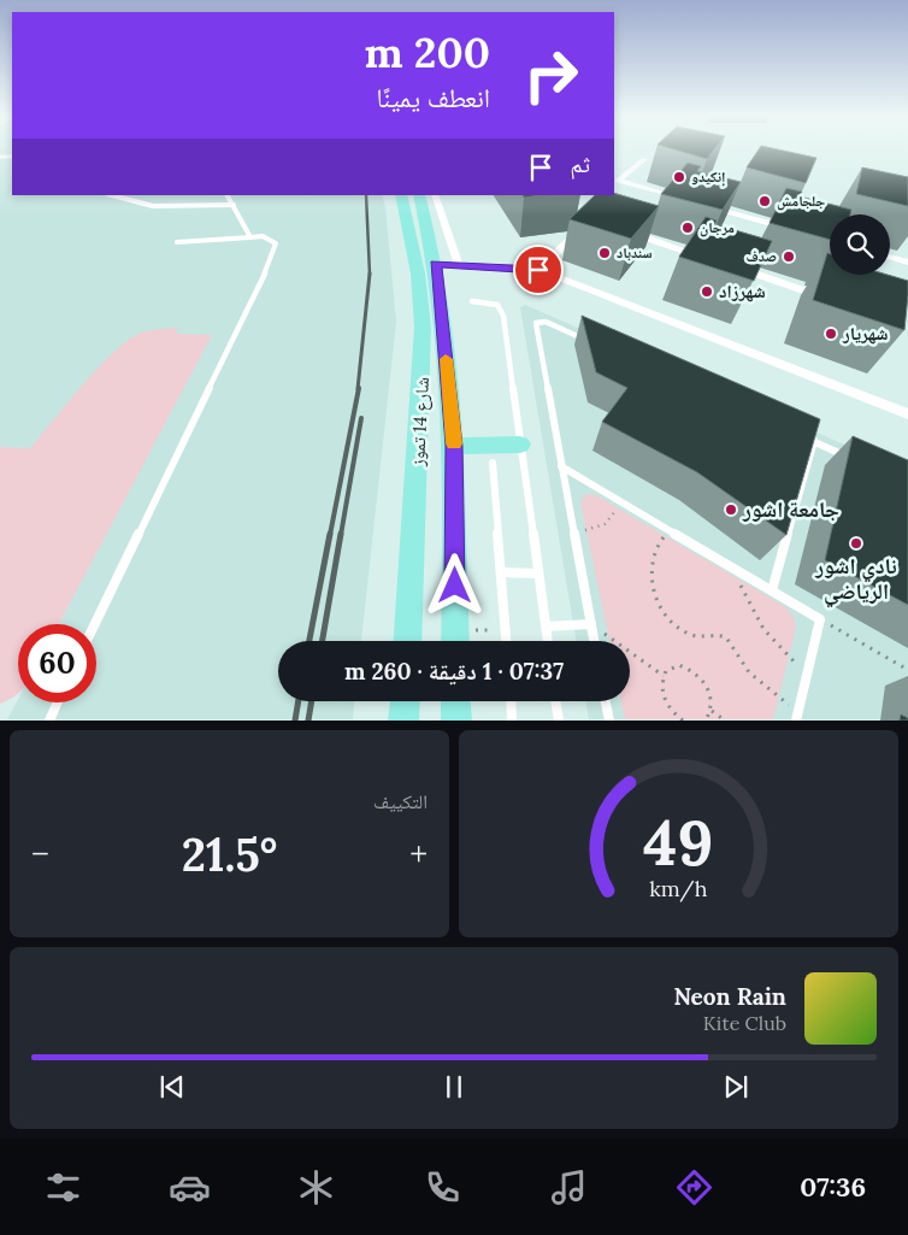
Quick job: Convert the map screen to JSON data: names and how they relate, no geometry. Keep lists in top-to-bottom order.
{
  "streets": {
    "main road": ["شارع 14 تموز"]
  },
  "places": [
    "إنكيدو",
    "جلجامش",
    "مرجان",
    "سندباد",
    "صدف",
    "شهرزاد",
    "شهريار",
    "جامعة اشور",
    "نادي اشور الرياضي"
  ],
  "page": {
    "turn": ["200 m", "انعطف يمينًا"],
    "then": "ثم",
    "limit": "60",
    "trip": "07:37 · 1 دقيقة · 260 m",
    "tile": "التكييف",
    "heat": ["−", "21.5°", "+"],
    "song": ["Neon Rain", "Kite Club"],
    "tabs": "07:36",
    "gauge": ["49", "km/h"]
  }
}
